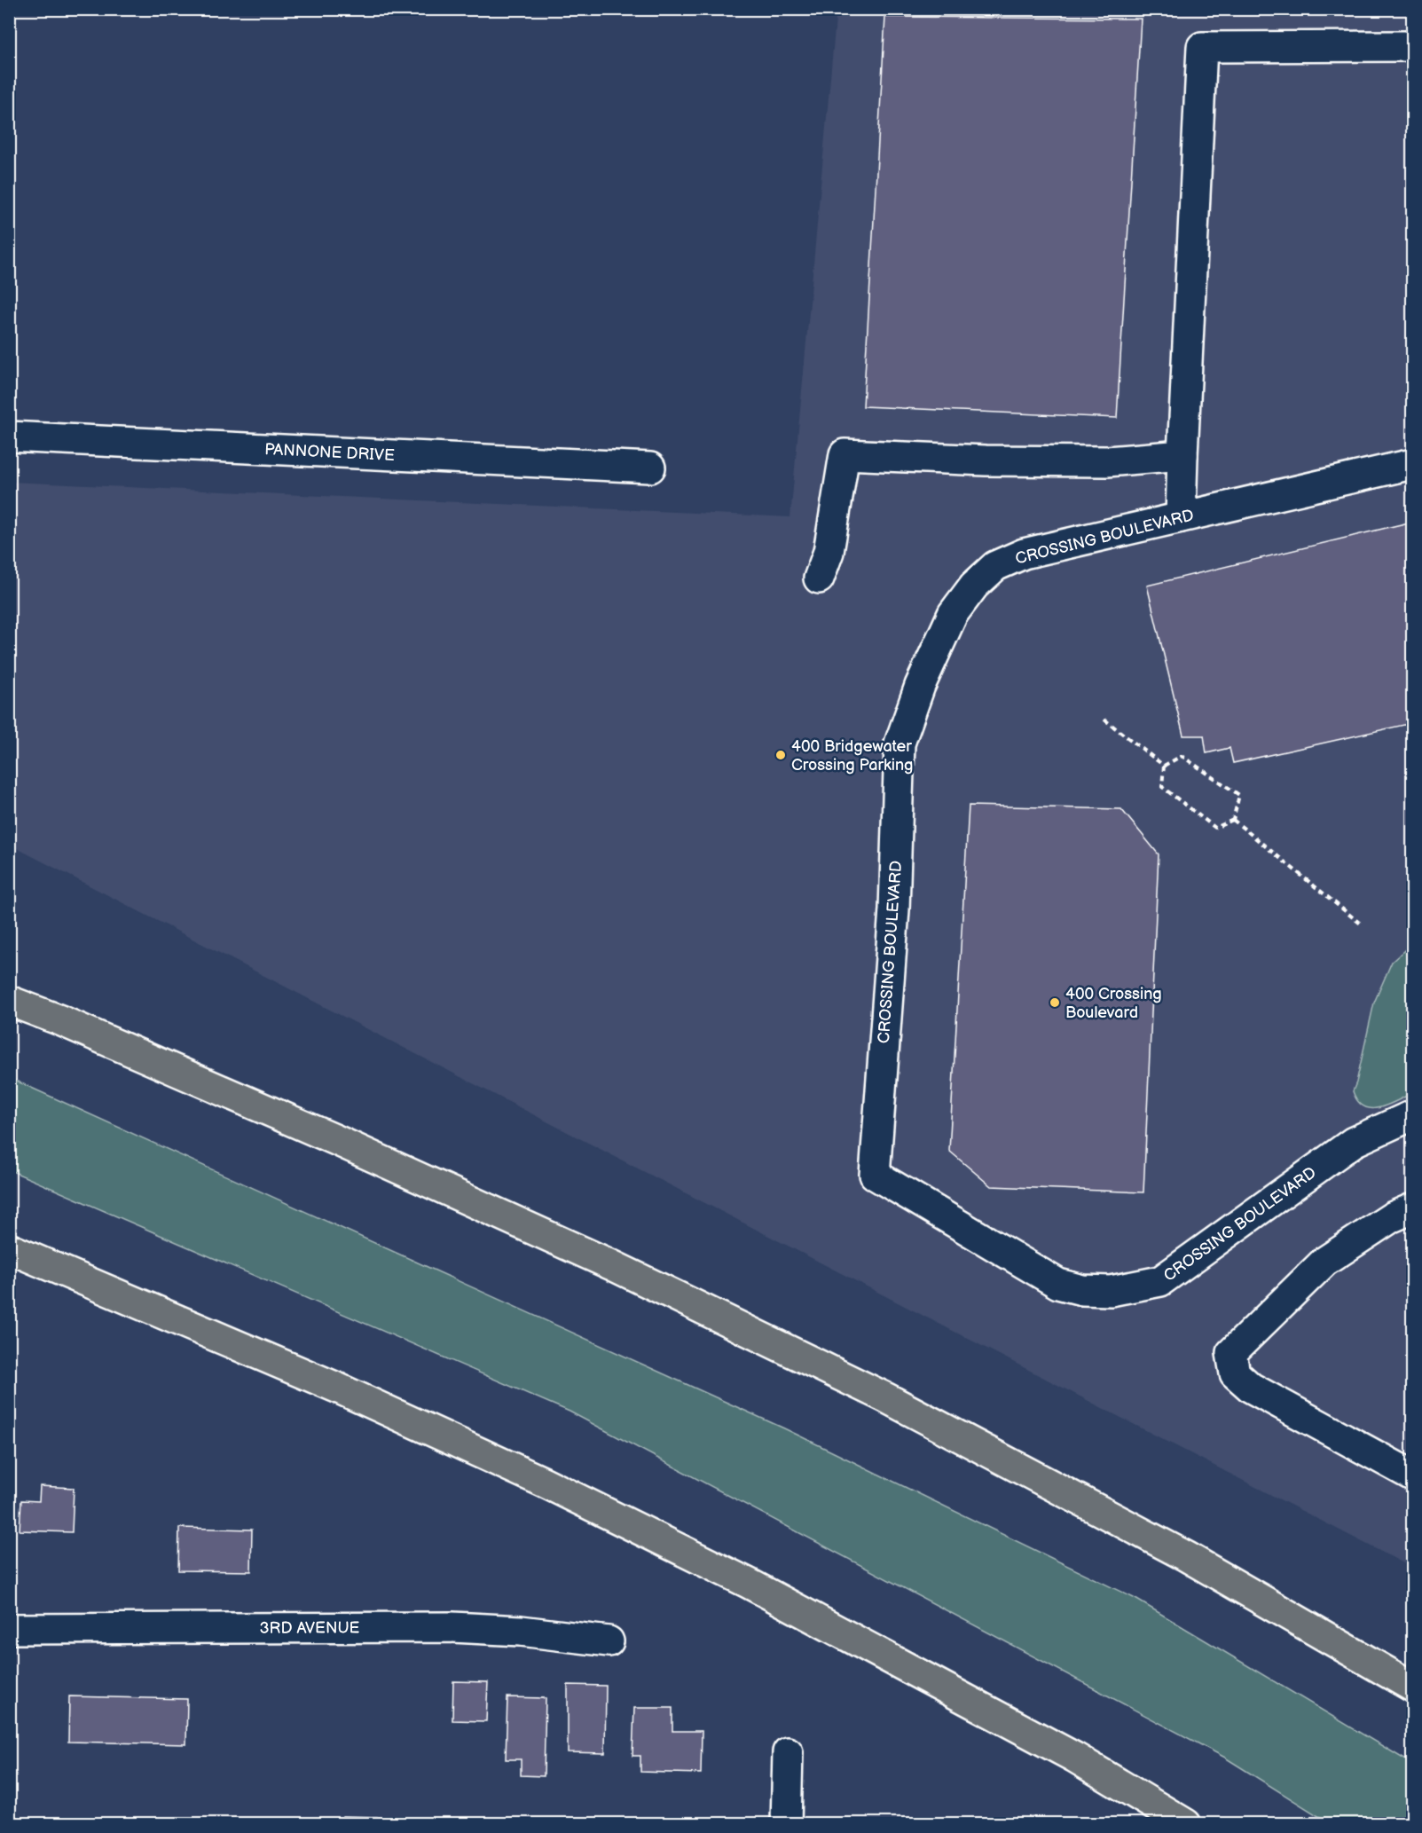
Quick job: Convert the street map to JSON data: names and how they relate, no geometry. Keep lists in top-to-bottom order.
{
  "streets": {
    "street": ["PANNONE DRIVE", "CROSSING BOULEVARD", "3RD AVENUE"]
  },
  "places": ["400 Bridgewater Crossing Parking", "400 Crossing Boulevard"]
}
